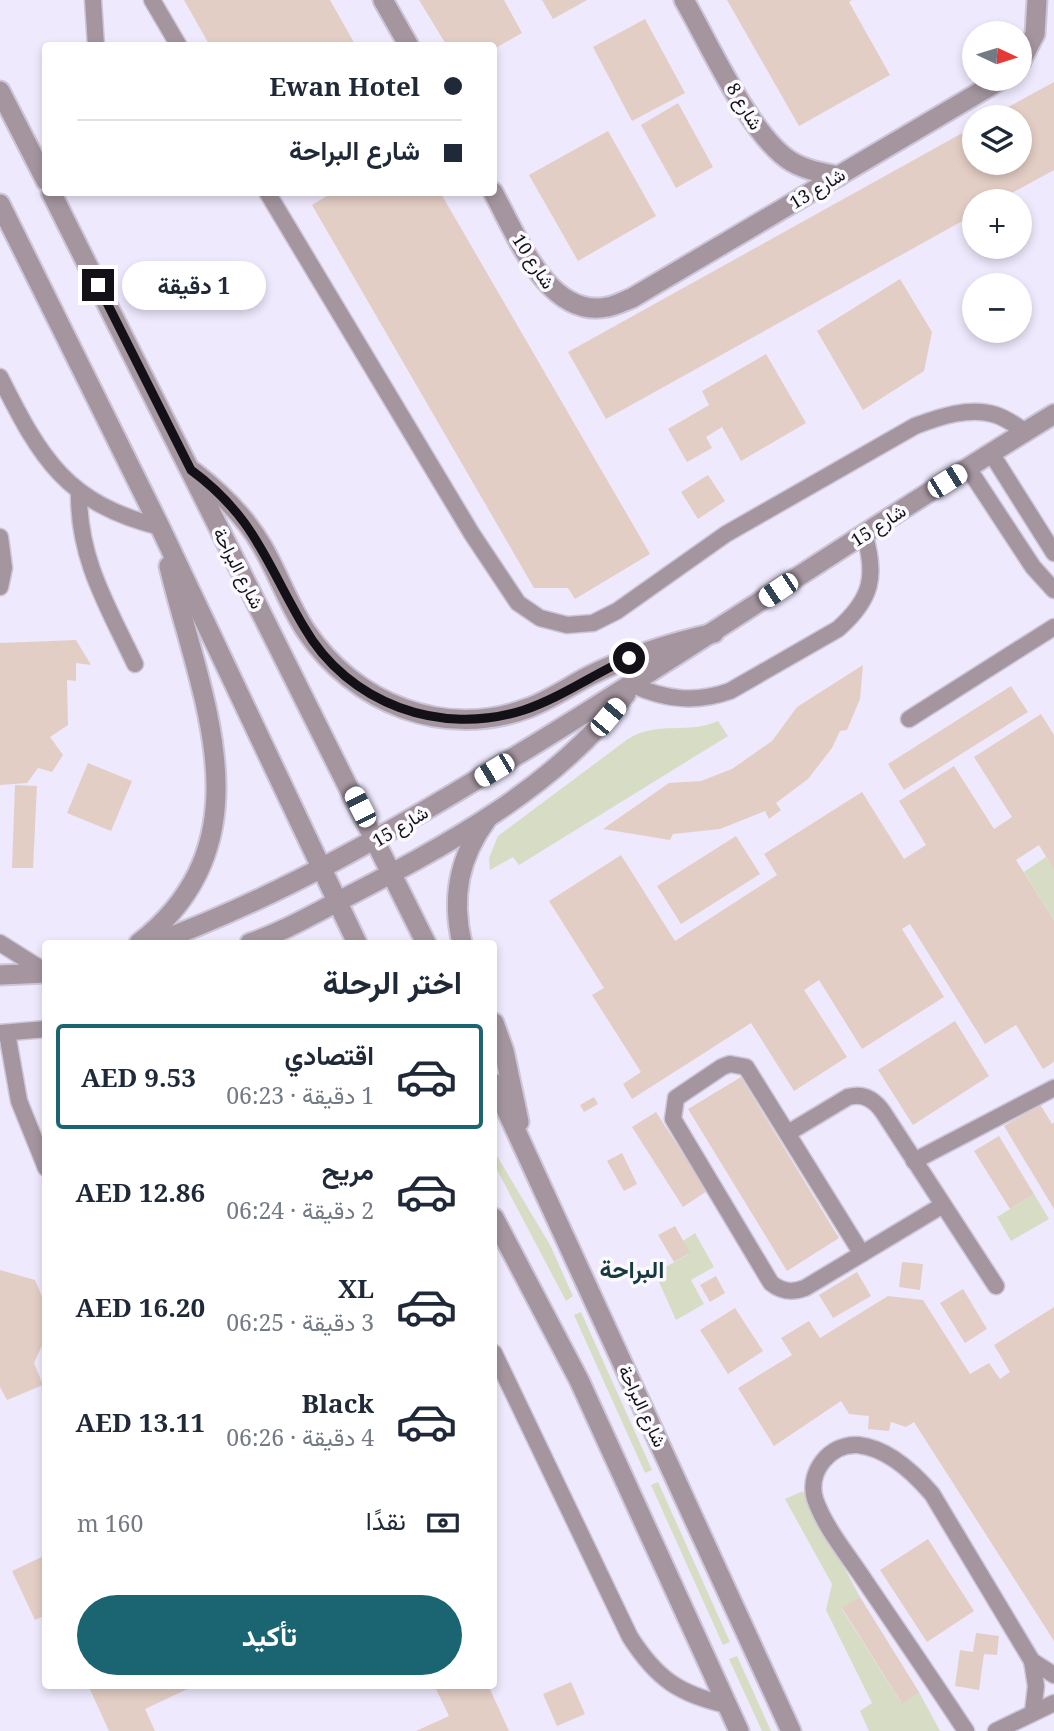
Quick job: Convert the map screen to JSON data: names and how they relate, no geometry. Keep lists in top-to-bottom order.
{
  "streets": {
    "street": [
      "شارع 8",
      "شارع 13",
      "شارع 10",
      "شارع 15",
      "شارع البراحة"
    ]
  },
  "crossings": [
    ["شارع 8", "شارع 13"],
    ["شارع 13", "شارع 10"],
    ["شارع 15", "شارع البراحة"]
  ],
  "districts": ["البراحة"],
  "north": "right",
  "page": {
    "map_buttons": ["+", "−"],
    "banner": ["Ewan Hotel", "شارع البراحة"],
    "bubble": "1 دقيقة",
    "heading": "اختر الرحلة",
    "list": [
      {
        "name": "اقتصادي",
        "note": "1 دقيقة · 06:23",
        "value": "AED 9.53"
      },
      {
        "name": "مريح",
        "note": "2 دقيقة · 06:24",
        "value": "AED 12.86"
      },
      {
        "name": "XL",
        "note": "3 دقيقة · 06:25",
        "value": "AED 16.20"
      },
      {
        "name": "Black",
        "note": "4 دقيقة · 06:26",
        "value": "AED 13.11"
      }
    ],
    "pay": ["نقدًا", "160 m"],
    "buttons": "تأكيد"
  }
}
